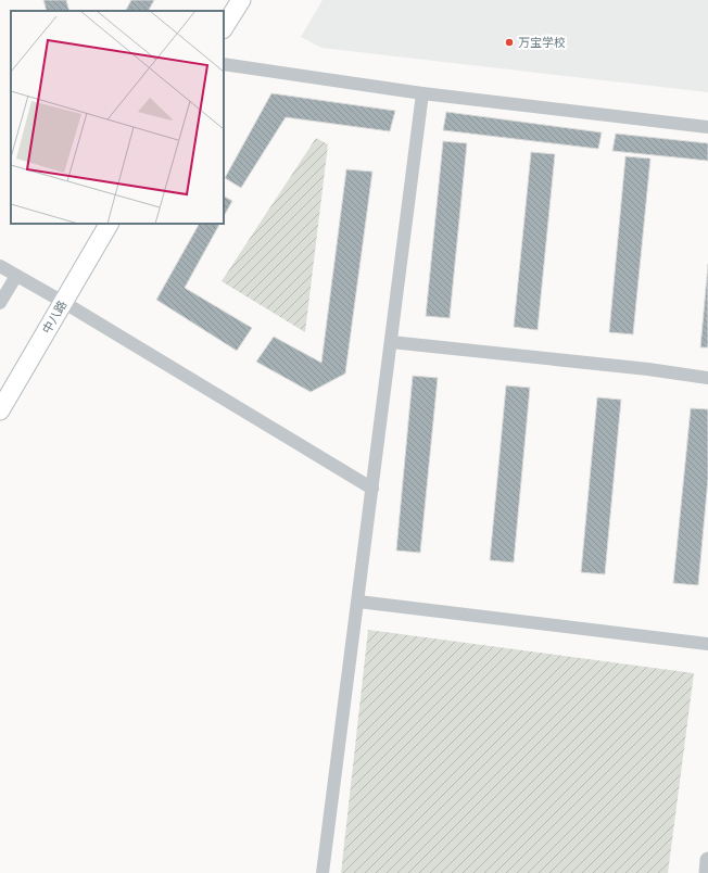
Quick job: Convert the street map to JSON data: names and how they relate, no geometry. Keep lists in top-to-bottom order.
{
  "streets": {
    "main road": ["中八路"]
  },
  "places": ["万宝学校"]
}
